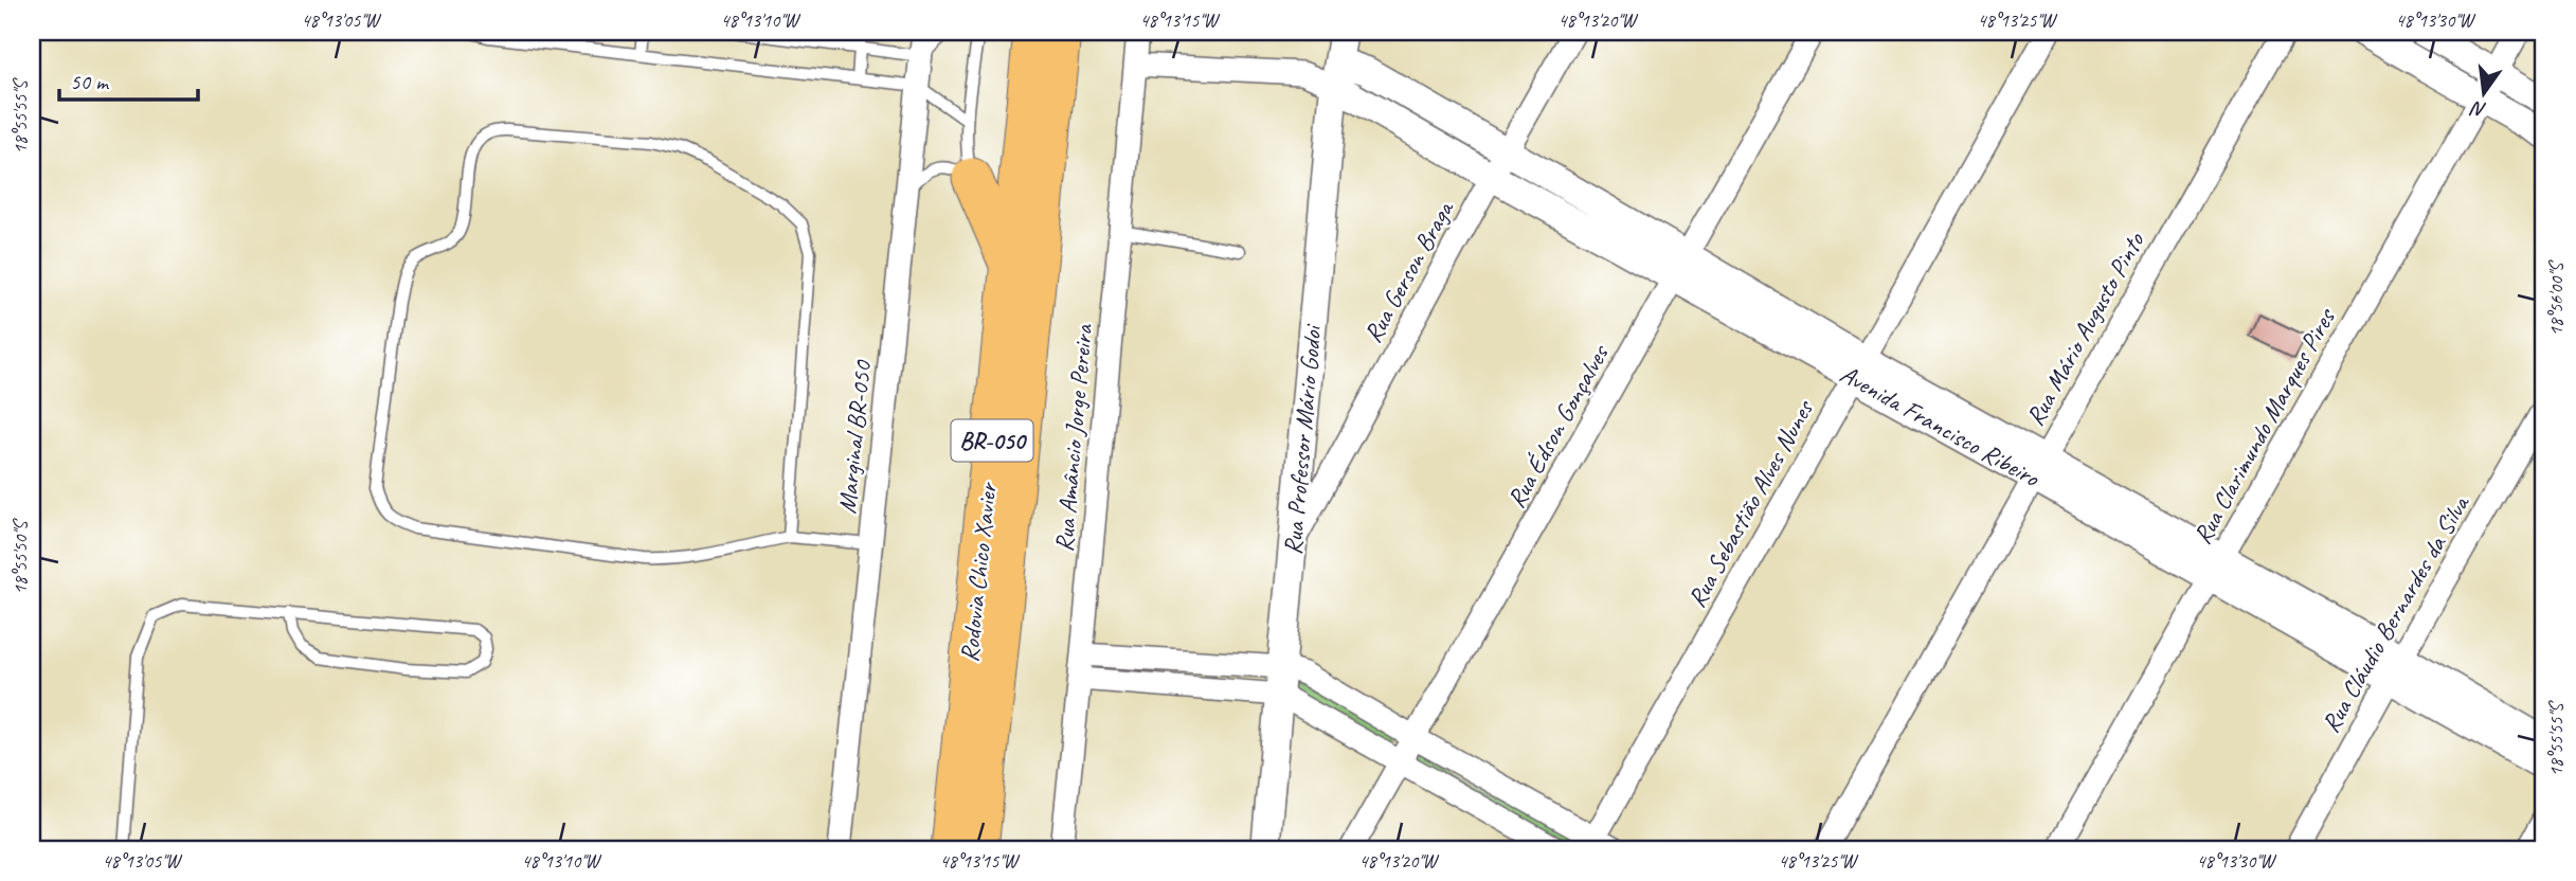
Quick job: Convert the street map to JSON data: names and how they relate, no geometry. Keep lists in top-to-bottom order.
{
  "streets": {
    "highway": ["BR-050", "Rodovia Chico Xavier"],
    "street": [
      "Rua Gerson Braga",
      "Rua Mário Augusto Pinto",
      "Avenida Francisco Ribeiro",
      "Rua Édson Gonçalves",
      "Rua Clarimundo Marques Pires",
      "Marginal BR-050",
      "Rua Amâncio Jorge Pereira",
      "Rua Professor Mário Godoi",
      "Rua Sebastião Alves Nunes",
      "Rua Cláudio Bernardes da Silva"
    ]
  },
  "crossings": [
    ["Rua Gerson Braga", "Avenida Francisco Ribeiro"],
    ["Rua Gerson Braga", "Rua Professor Mário Godoi"],
    ["Rua Mário Augusto Pinto", "Avenida Francisco Ribeiro"],
    ["Avenida Francisco Ribeiro", "Rua Édson Gonçalves"],
    ["Avenida Francisco Ribeiro", "Rua Clarimundo Marques Pires"],
    ["Avenida Francisco Ribeiro", "Rua Professor Mário Godoi"],
    ["Avenida Francisco Ribeiro", "Rua Sebastião Alves Nunes"],
    ["Avenida Francisco Ribeiro", "Rua Cláudio Bernardes da Silva"]
  ],
  "scale_bar": "50 m",
  "north": "bottom",
  "coordinates": [
    "48°13'05\"W",
    "48°13'10\"W",
    "48°13'15\"W",
    "48°13'20\"W",
    "48°13'25\"W",
    "48°13'30\"W",
    "18°55'55\"S",
    "18°56'00\"S",
    "18°55'50\"S"
  ]
}
